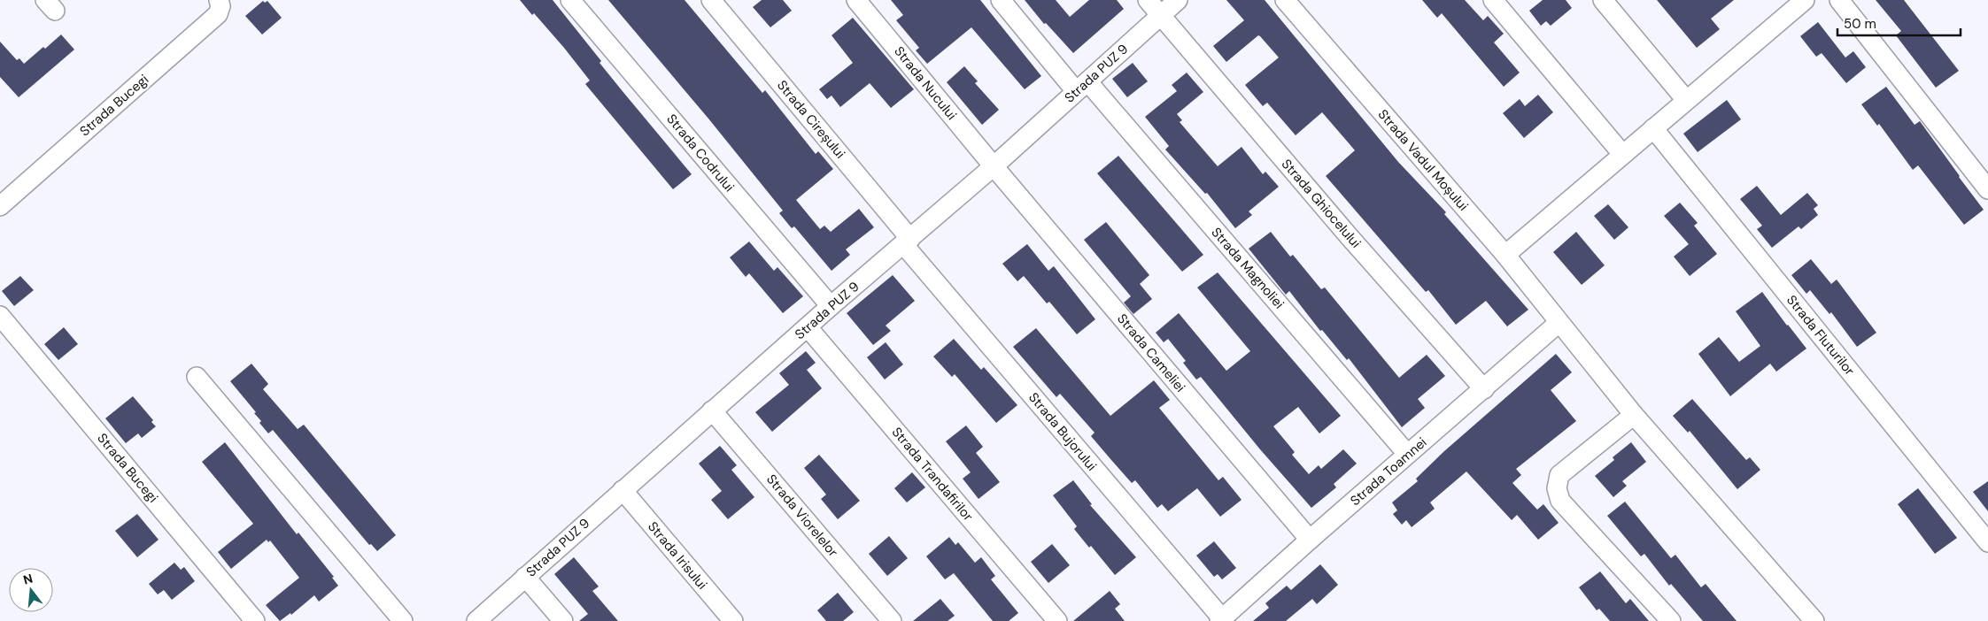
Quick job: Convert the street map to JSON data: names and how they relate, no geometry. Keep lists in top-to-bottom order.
{
  "streets": {
    "street": [
      "Strada PUZ 9",
      "Strada Nucului",
      "Strada Bucegi",
      "Strada Cireșului",
      "Strada Codrului",
      "Strada Vadul Moșului",
      "Strada Ghiocelului",
      "Strada Magnoliei",
      "Strada Fluturilor",
      "Strada Cameliei",
      "Strada Bujorului",
      "Strada Toamnei",
      "Strada Trandafirilor",
      "Strada Viorelelor",
      "Strada Irisului"
    ]
  },
  "crossings": [
    ["Strada PUZ 9", "Strada Nucului"],
    ["Strada PUZ 9", "Strada Cireșului"],
    ["Strada PUZ 9", "Strada Codrului"],
    ["Strada PUZ 9", "Strada Ghiocelului"],
    ["Strada PUZ 9", "Strada Magnoliei"],
    ["Strada PUZ 9", "Strada Cameliei"],
    ["Strada PUZ 9", "Strada Bujorului"],
    ["Strada PUZ 9", "Strada Trandafirilor"],
    ["Strada PUZ 9", "Strada Viorelelor"],
    ["Strada PUZ 9", "Strada Irisului"],
    ["Strada Nucului", "Strada Cameliei"],
    ["Strada Cireșului", "Strada Bujorului"],
    ["Strada Vadul Moșului", "Strada Toamnei"],
    ["Strada Ghiocelului", "Strada Toamnei"],
    ["Strada Magnoliei", "Strada Toamnei"],
    ["Strada Cameliei", "Strada Toamnei"],
    ["Strada Bujorului", "Strada Toamnei"]
  ],
  "scale_bar": "50 m",
  "north": "top"
}
